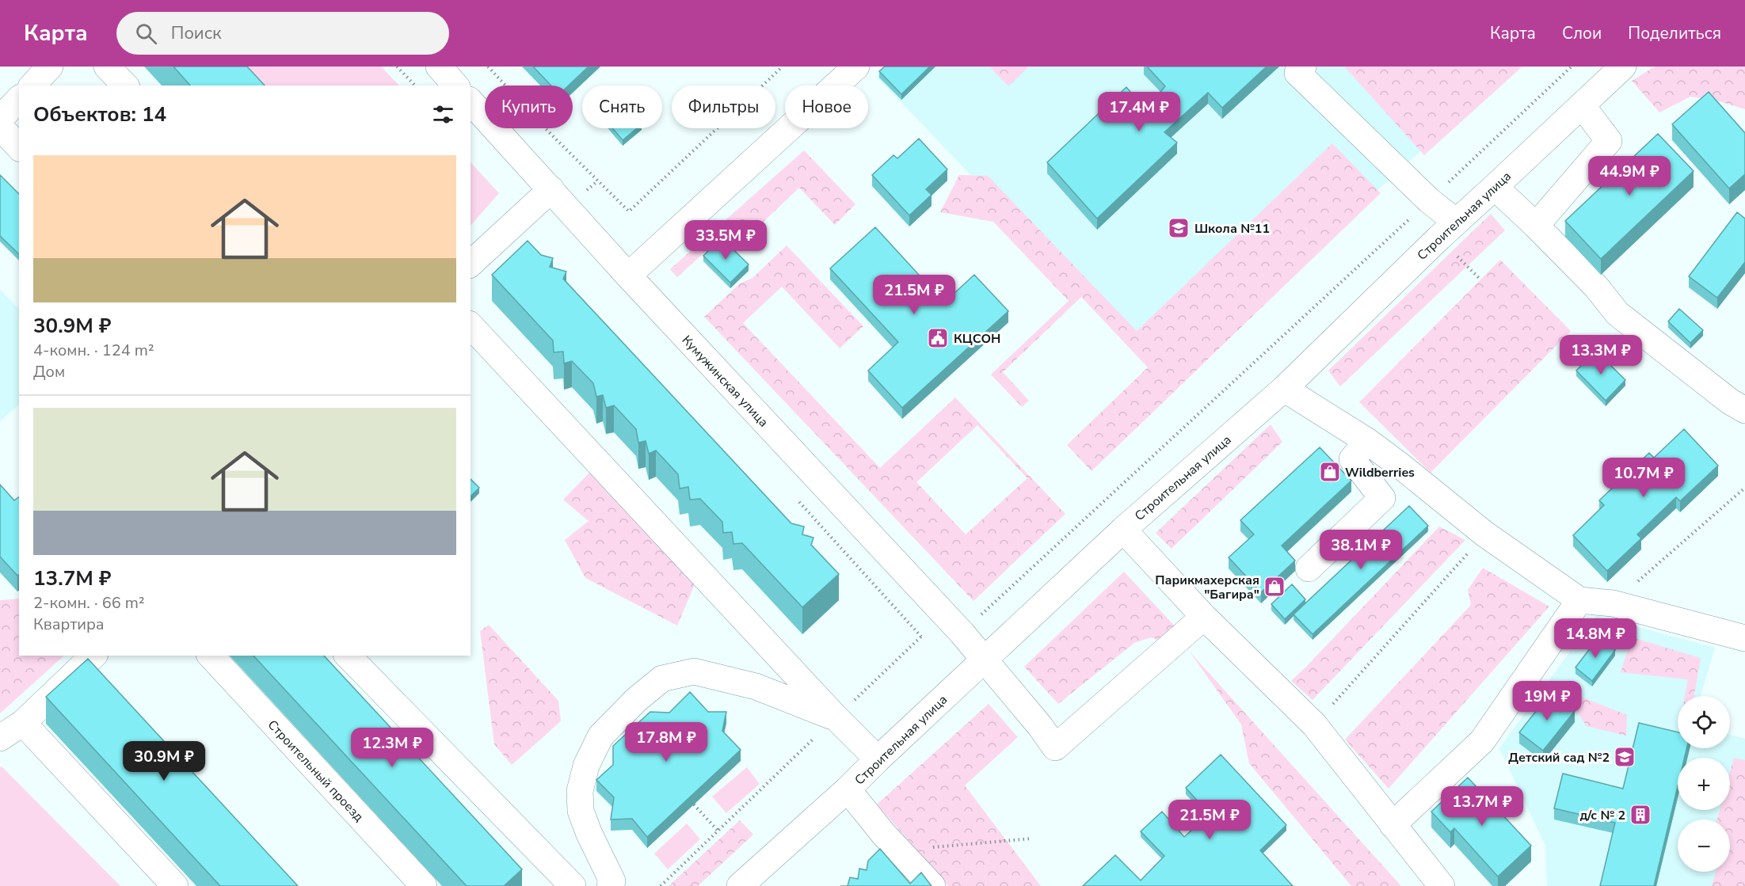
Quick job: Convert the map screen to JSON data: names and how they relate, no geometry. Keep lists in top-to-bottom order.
{
  "streets": {
    "street": ["Строительная улица", "Кумужинская улица", "Строительный проезд"]
  },
  "crossings": [
    ["Строительная улица", "Кумужинская улица"]
  ],
  "places": {
    "school or university": ["Школа №11", "Детский сад №2"],
    "public building": ["КЦСОН"],
    "shop": ["Wildberries", "Парикмахерская \"Багира\""],
    "building": ["д/с № 2"]
  },
  "page": {
    "header": "Карта",
    "search": "Поиск",
    "nav": ["Карта", "Слои", "Поделиться"],
    "chip": [
      "Купить",
      "Снять",
      "Фильтры",
      "Новое"
    ],
    "heading": "Объектов: 14",
    "price": [
      "17.4M ₽",
      "44.9M ₽",
      "33.5M ₽",
      "21.5M ₽",
      "13.3M ₽",
      "10.7M ₽",
      "38.1M ₽",
      "14.8M ₽",
      "19M ₽",
      "17.8M ₽",
      "12.3M ₽",
      "30.9M ₽",
      "13.7M ₽",
      "21.5M ₽"
    ],
    "list": [
      {
        "name": "30.9M ₽",
        "note": "4-комн. · 124 m² · Дом"
      },
      {
        "name": "13.7M ₽",
        "note": "2-комн. · 66 m² · Квартира"
      }
    ],
    "map_buttons": ["+", "−"]
  }
}
